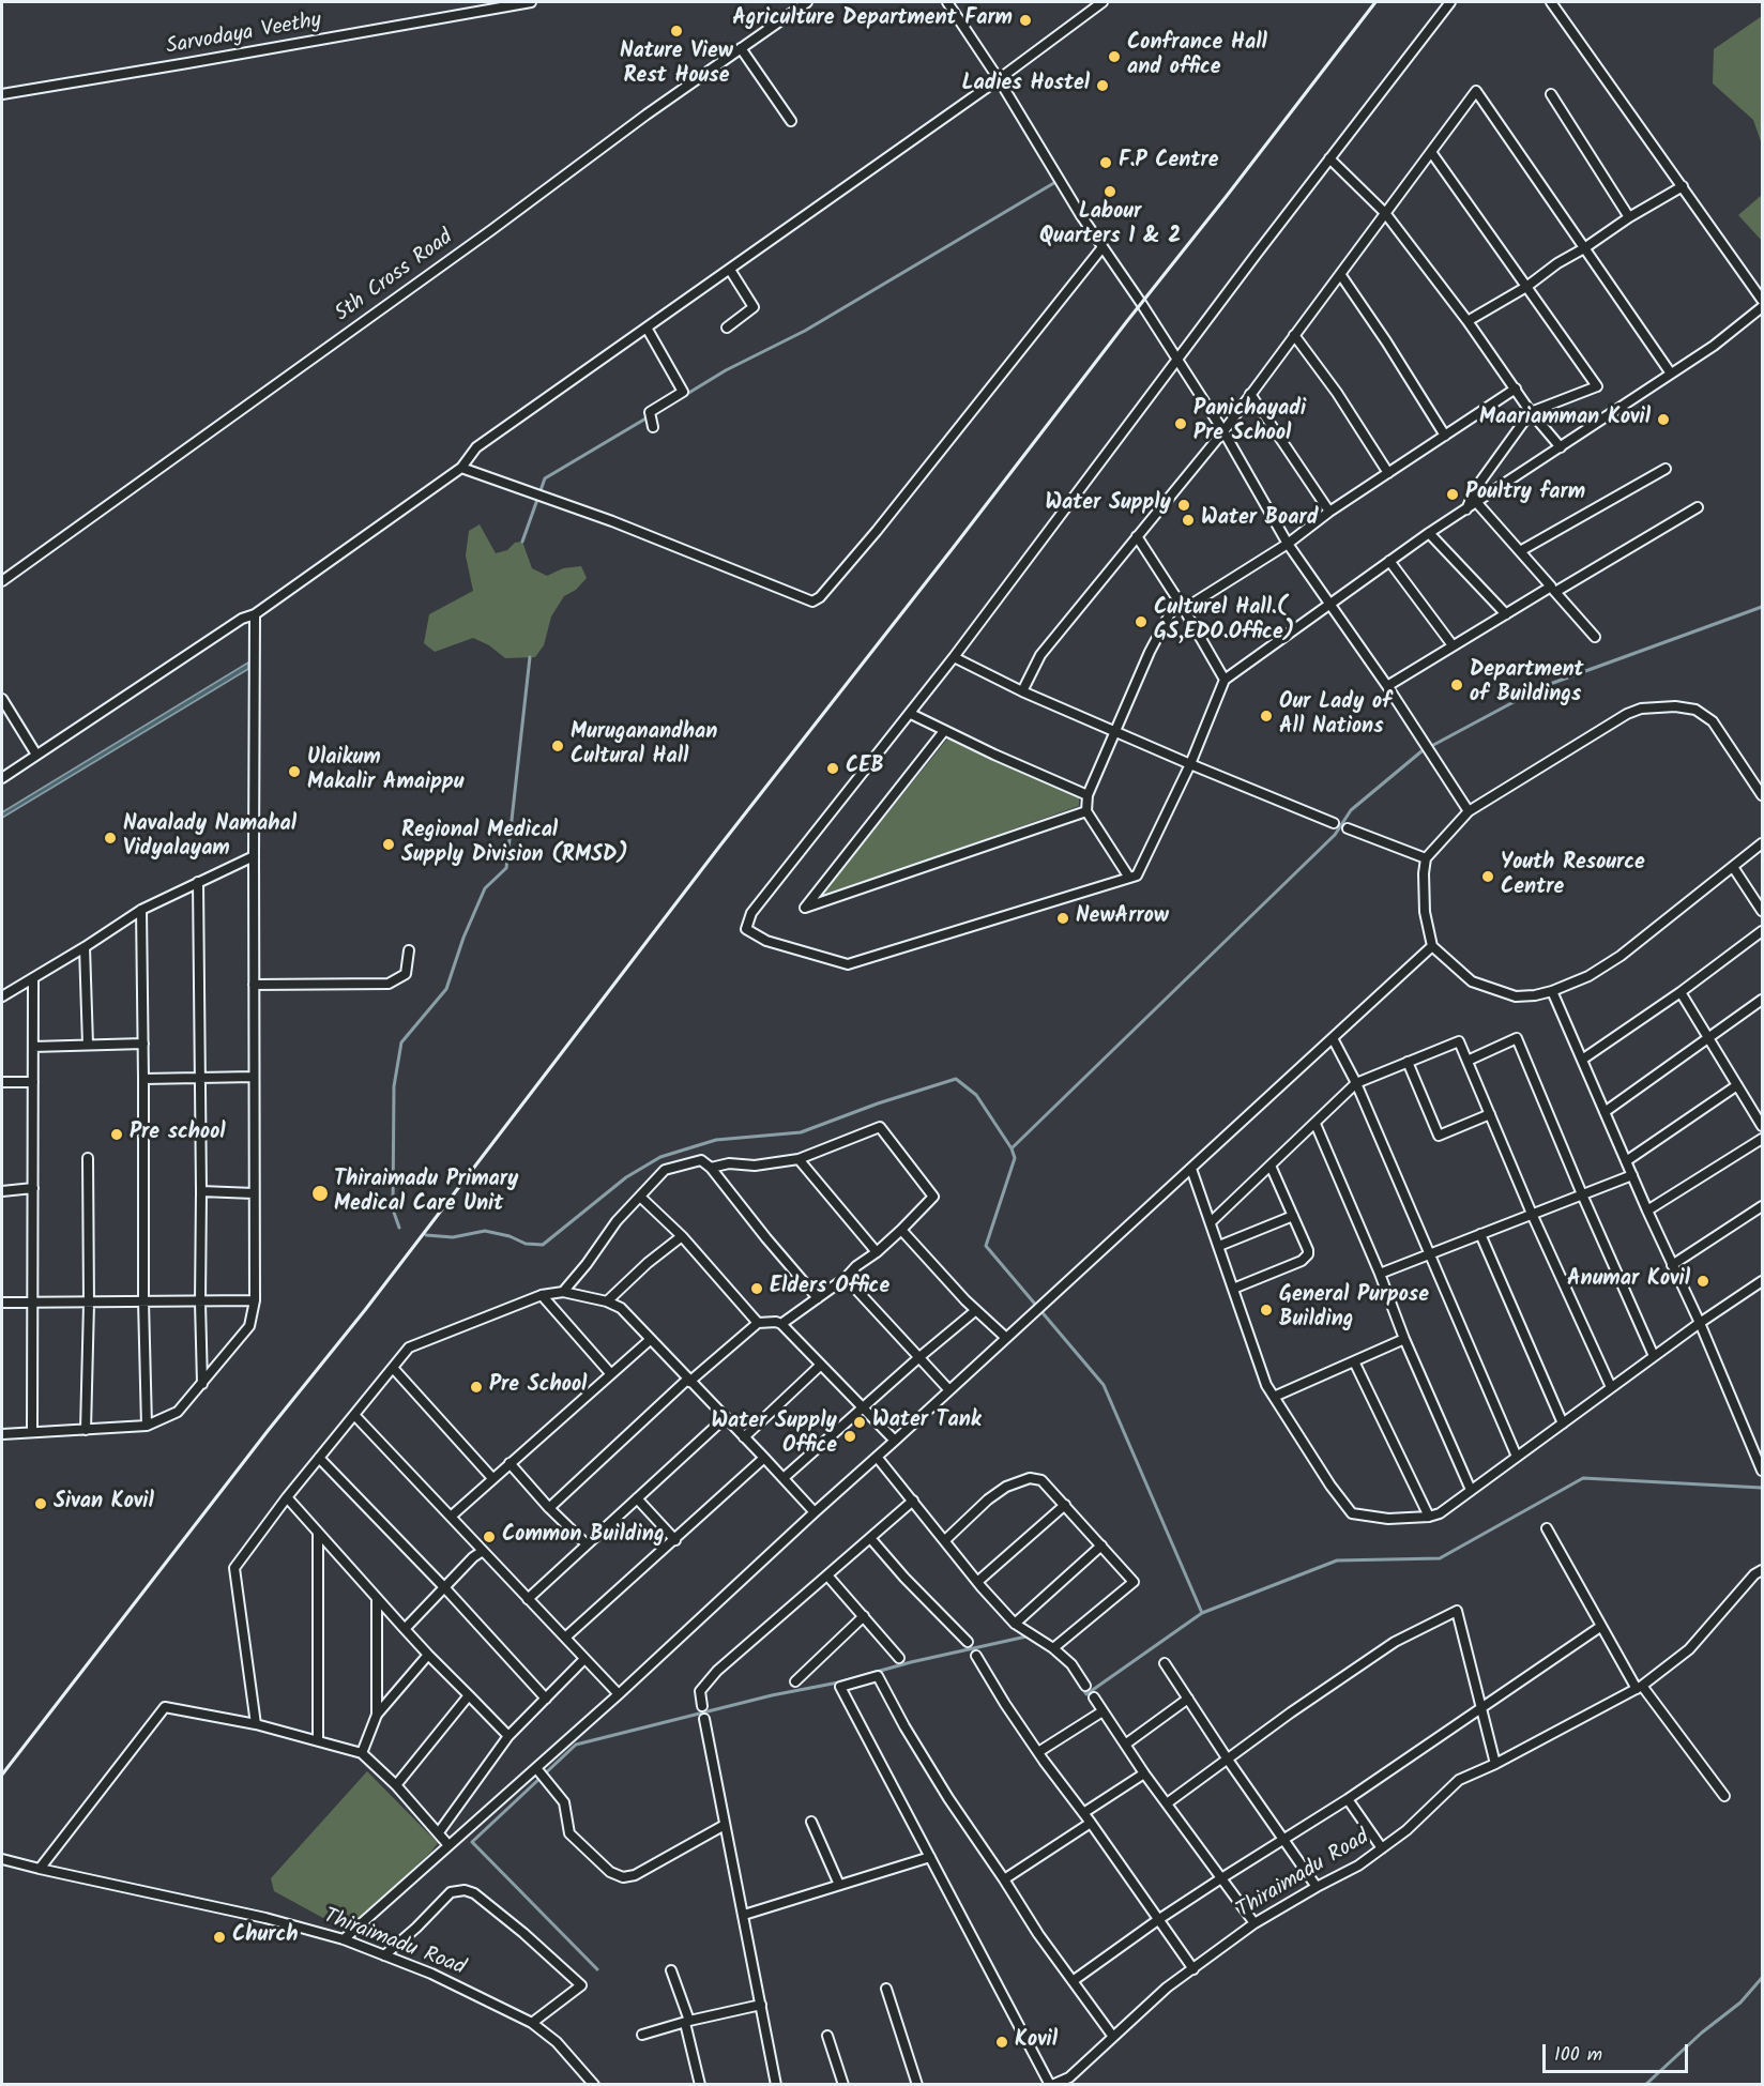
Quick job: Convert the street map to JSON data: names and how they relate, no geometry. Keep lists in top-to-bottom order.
{
  "streets": {
    "street": ["Sarvodaya Veethy", "5th Cross Road", "Thiraimadu Road"]
  },
  "places": [
    "Agriculture Department Farm",
    "Nature View Rest House",
    "Confrance Hall and office",
    "Ladies Hostel",
    "F.P Centre",
    "Labour Quarters 1 & 2",
    "Maariamman Kovil",
    "Panichayadi Pre School",
    "Poultry farm",
    "Water Supply",
    "Water Board",
    "Culturel Hall.( GS,EDO.Office)",
    "Department of Buildings",
    "Our Lady of All Nations",
    "Muruganandhan Cultural Hall",
    "CEB",
    "Ulaikum Makalir Amaippu",
    "Navalady Namahal Vidyalayam",
    "Regional Medical Supply Division (RMSD)",
    "Youth Resource Centre",
    "NewArrow",
    "Pre school",
    "Thiraimadu Primary Medical Care Unit",
    "Anumar Kovil",
    "Elders Office",
    "General Purpose Building",
    "Pre School",
    "Water Tank",
    "Water Supply Office",
    "Sivan Kovil",
    "Common Building",
    "Church",
    "Kovil"
  ],
  "scale_bar": "100 m"
}
